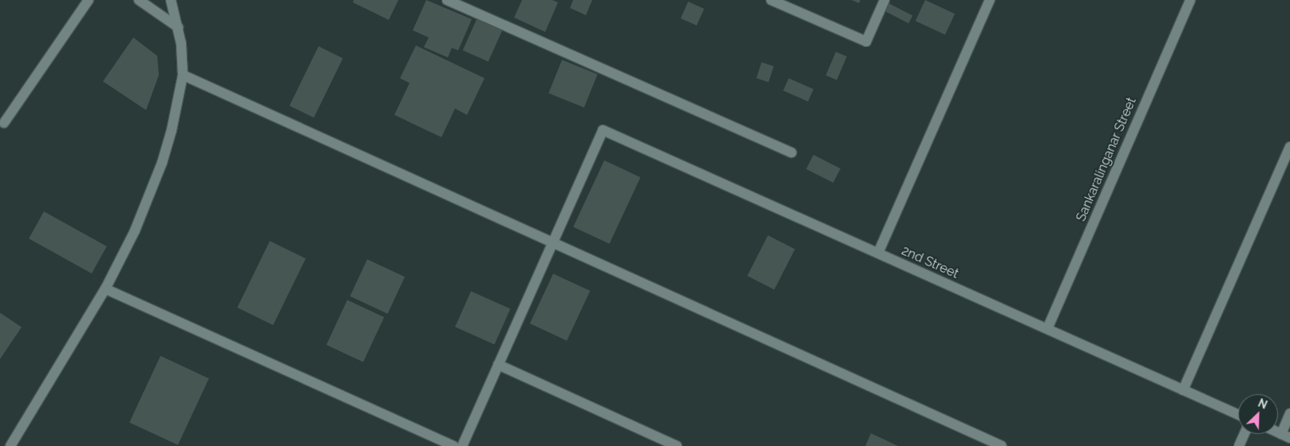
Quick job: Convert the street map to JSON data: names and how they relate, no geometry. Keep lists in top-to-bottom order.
{
  "streets": {
    "street": ["Sankaralinganar Street", "2nd Street"]
  },
  "crossings": [
    ["Sankaralinganar Street", "2nd Street"]
  ],
  "north": "top right"
}
